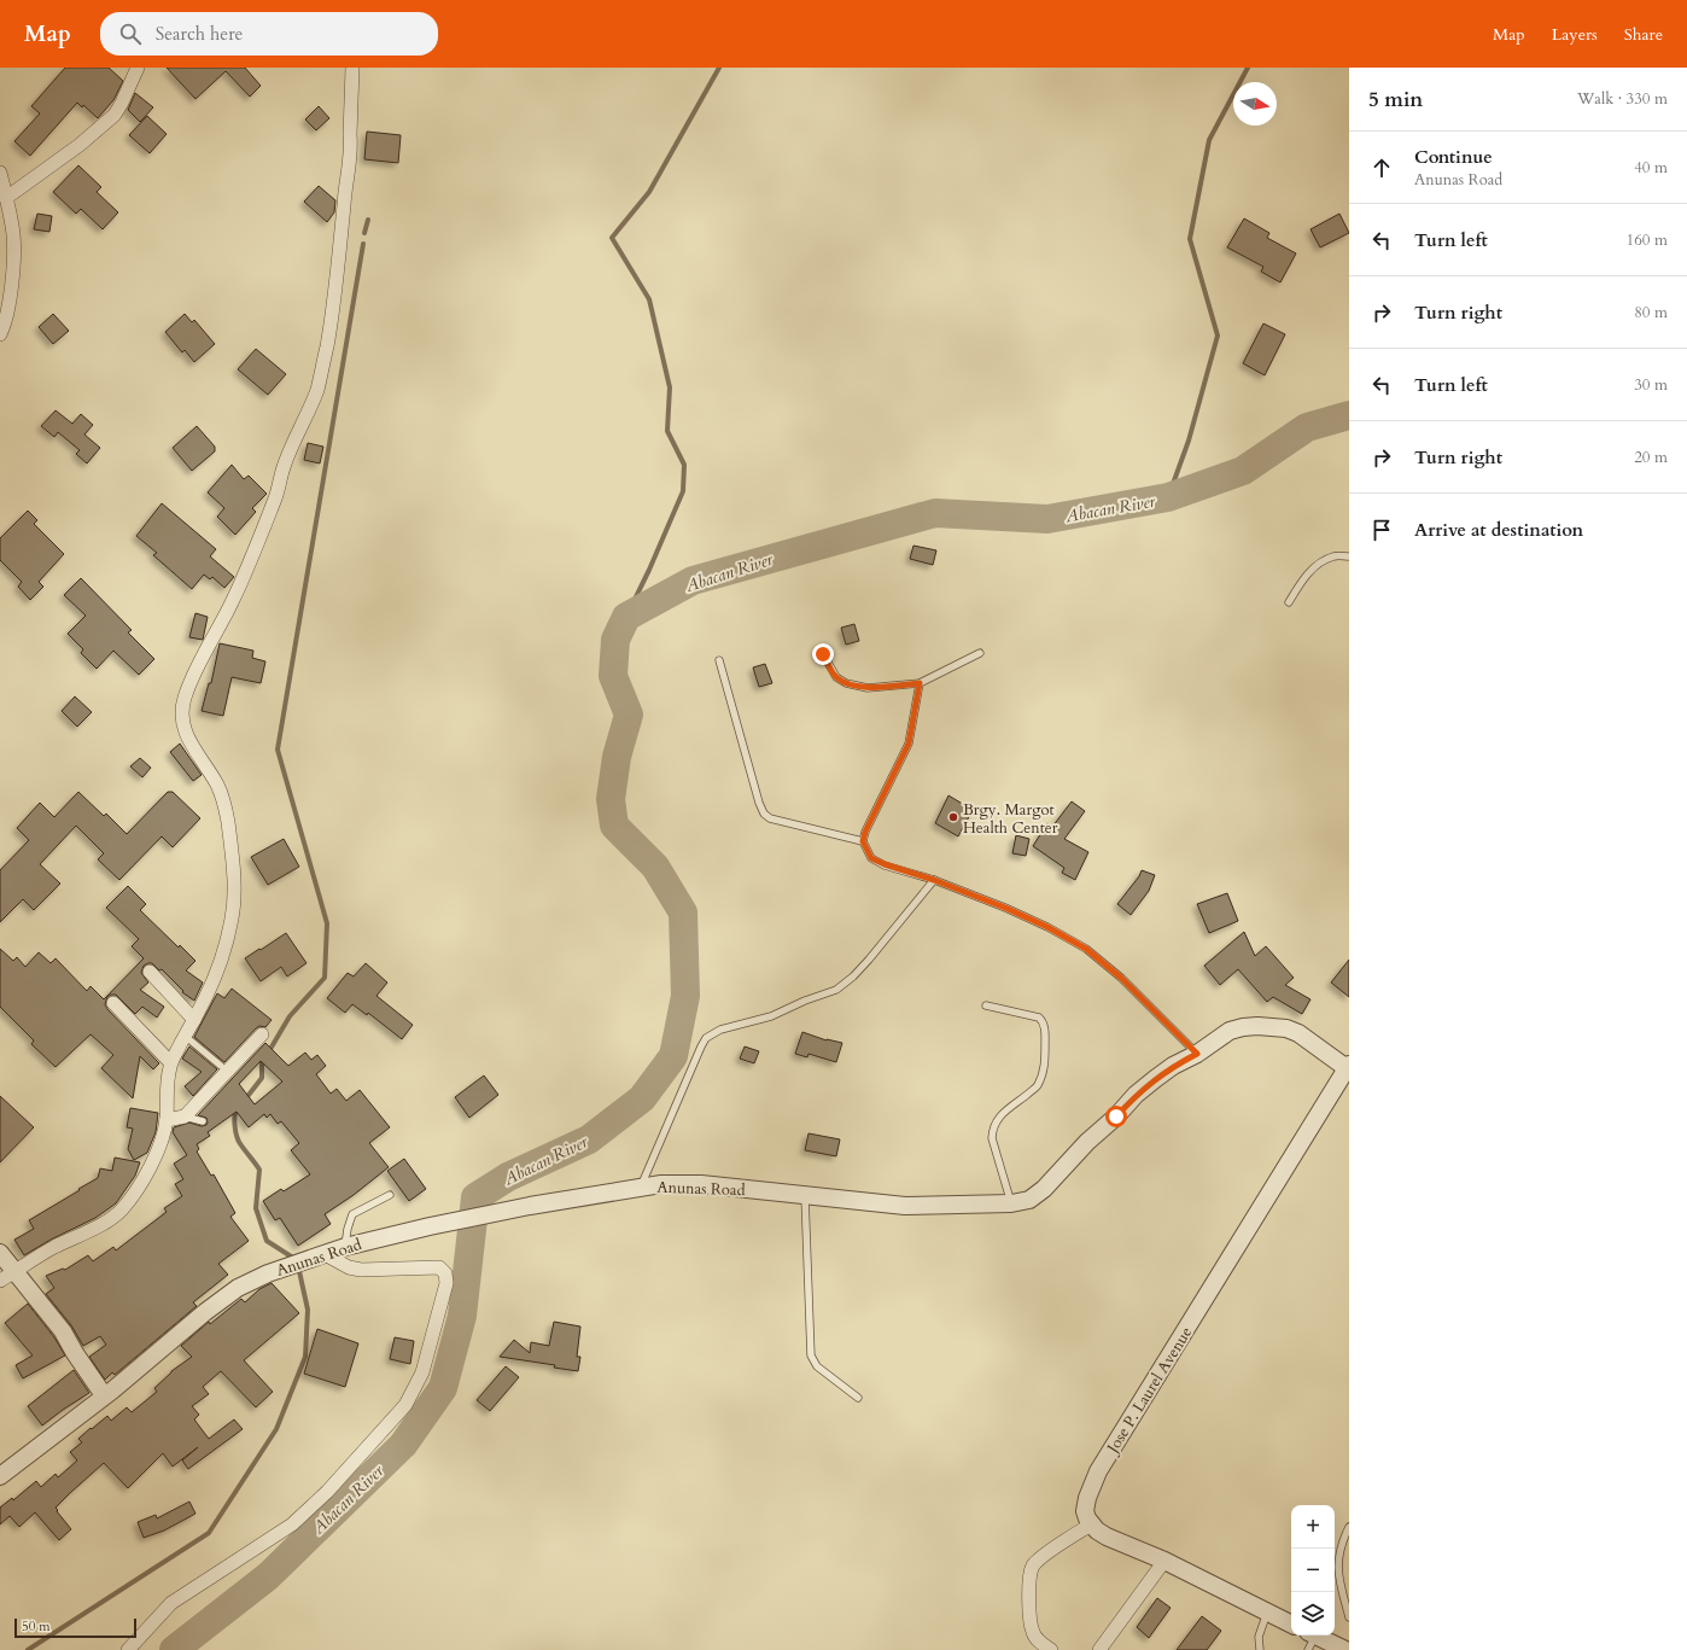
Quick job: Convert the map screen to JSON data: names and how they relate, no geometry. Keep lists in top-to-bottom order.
{
  "streets": {
    "street": ["Anunas Road", "Jose P. Laurel Avenue"]
  },
  "crossings": [
    ["Anunas Road", "Jose P. Laurel Avenue"]
  ],
  "water": ["Abacan River"],
  "places": ["Brgy. Margot Health Center"],
  "scale_bar": "50 m",
  "north": "right",
  "page": {
    "header": "Map",
    "search": "Search here",
    "nav": ["Map", "Layers", "Share"],
    "heading": ["5 min", "Walk · 330 m"],
    "list": [
      ["Continue", "Anunas Road", "40 m"],
      ["Turn left", "160 m"],
      ["Turn right", "80 m"],
      ["Turn left", "30 m"],
      ["Turn right", "20 m"],
      "Arrive at destination"
    ],
    "map_buttons": ["+", "−"],
    "scale": "50 m"
  }
}
